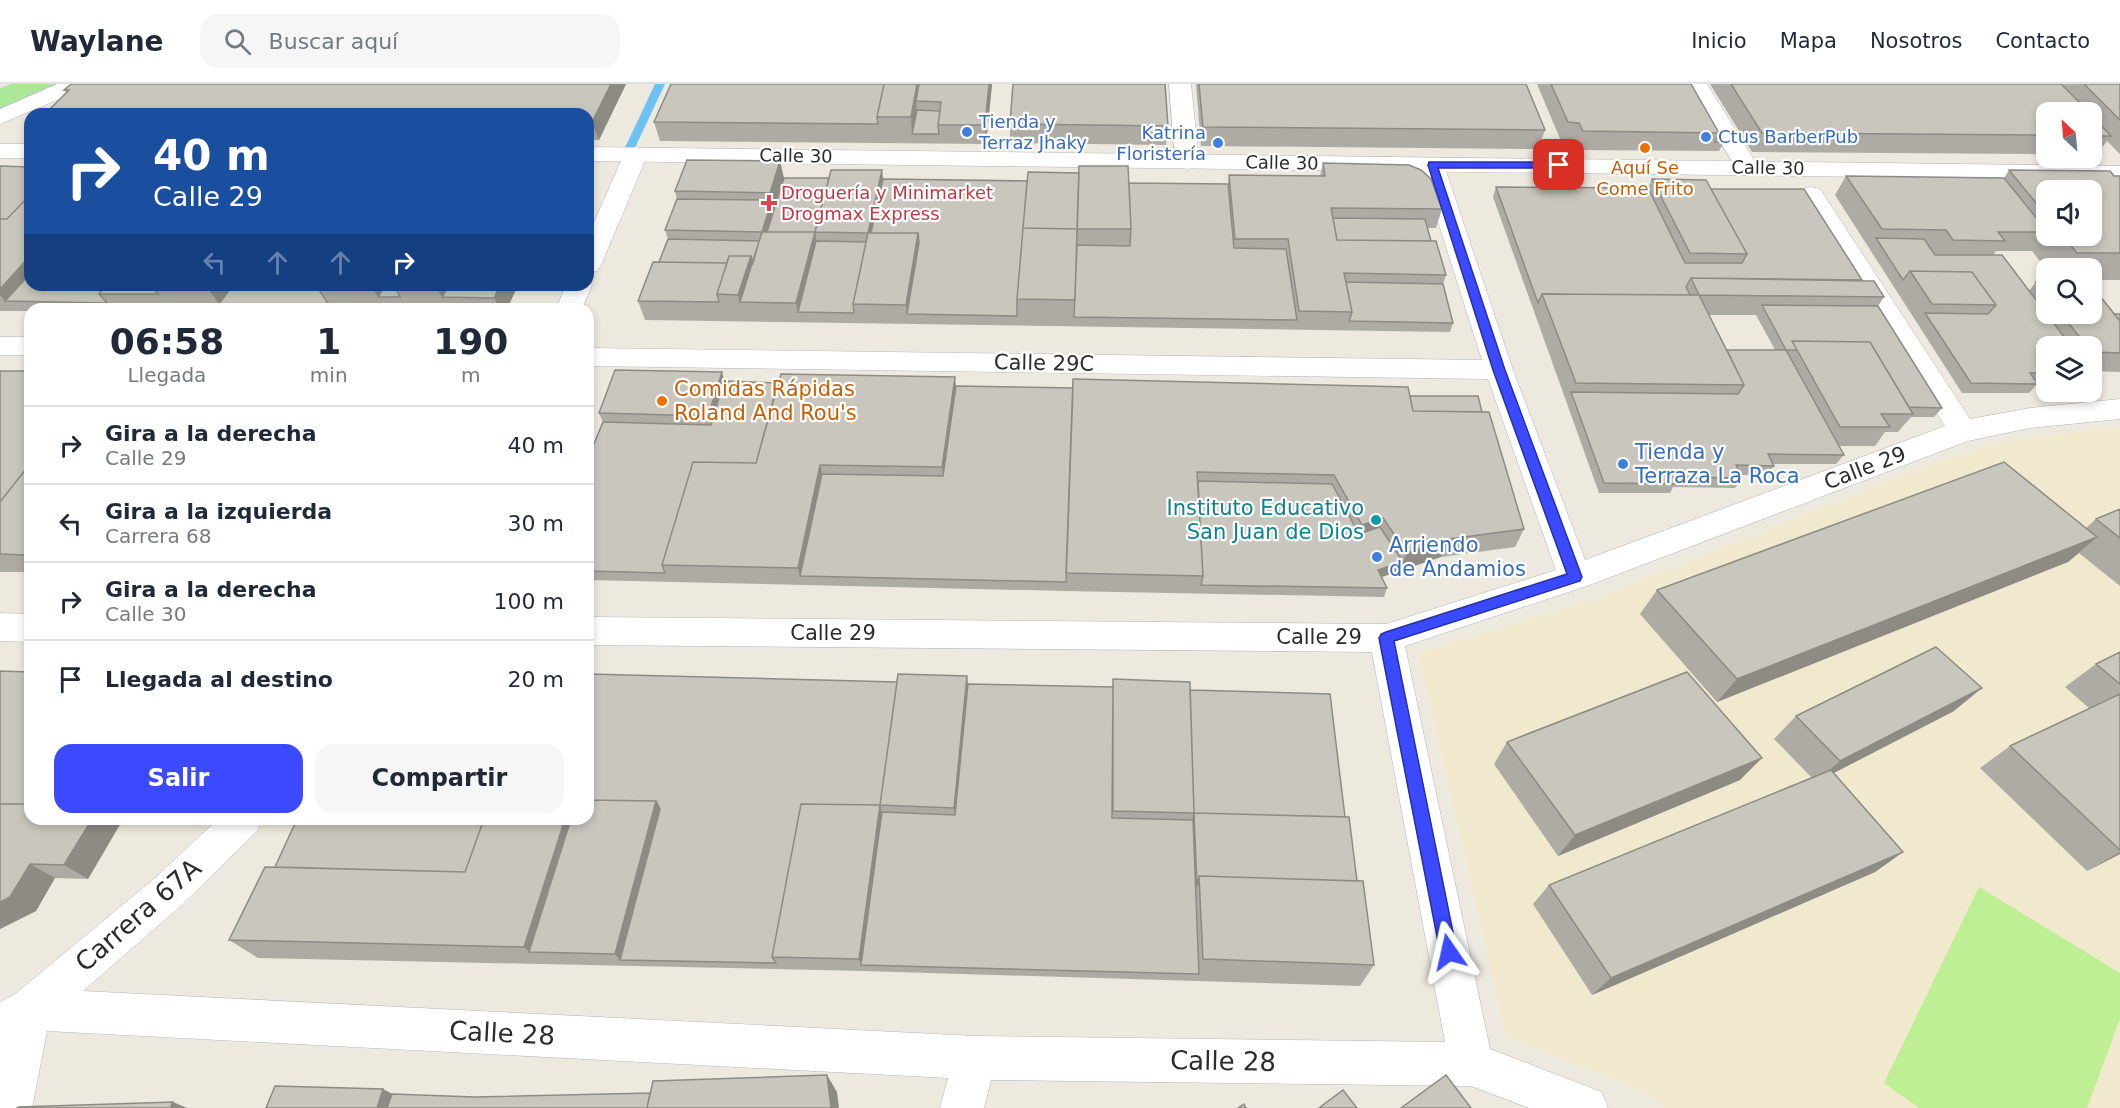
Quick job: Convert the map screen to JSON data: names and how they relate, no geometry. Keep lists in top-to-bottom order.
{
  "streets": {
    "street": [
      "Calle 30",
      "Calle 29C",
      "Calle 29",
      "Carrera 67A",
      "Calle 28"
    ]
  },
  "crossings": [
    ["Carrera 67A", "Calle 28"]
  ],
  "places": {
    "other": [
      "Tienda y Terraz Jhaky",
      "Ctus BarberPub",
      "Katrina Floristería",
      "Aquí Se Come Frito",
      "Comidas Rápidas Roland And Rou's",
      "Tienda y Terraza La Roca",
      "Instituto Educativo San Juan de Dios",
      "Arriendo de Andamios"
    ],
    "health": ["Droguería y Minimarket Drogmax Express"]
  },
  "north": "top left",
  "page": {
    "header": "Waylane",
    "search": "Buscar aquí",
    "nav": [
      "Inicio",
      "Mapa",
      "Nosotros",
      "Contacto"
    ],
    "turn": ["40 m", "Calle 29"],
    "eta": [
      "06:58",
      "Llegada",
      "1",
      "min",
      "190",
      "m"
    ],
    "list": [
      {
        "name": "Gira a la derecha",
        "note": "Calle 29",
        "value": "40 m"
      },
      {
        "name": "Gira a la izquierda",
        "note": "Carrera 68",
        "value": "30 m"
      },
      {
        "name": "Gira a la derecha",
        "note": "Calle 30",
        "value": "100 m"
      },
      {
        "name": "Llegada al destino",
        "value": "20 m"
      }
    ],
    "buttons": ["Salir", "Compartir"]
  }
}
